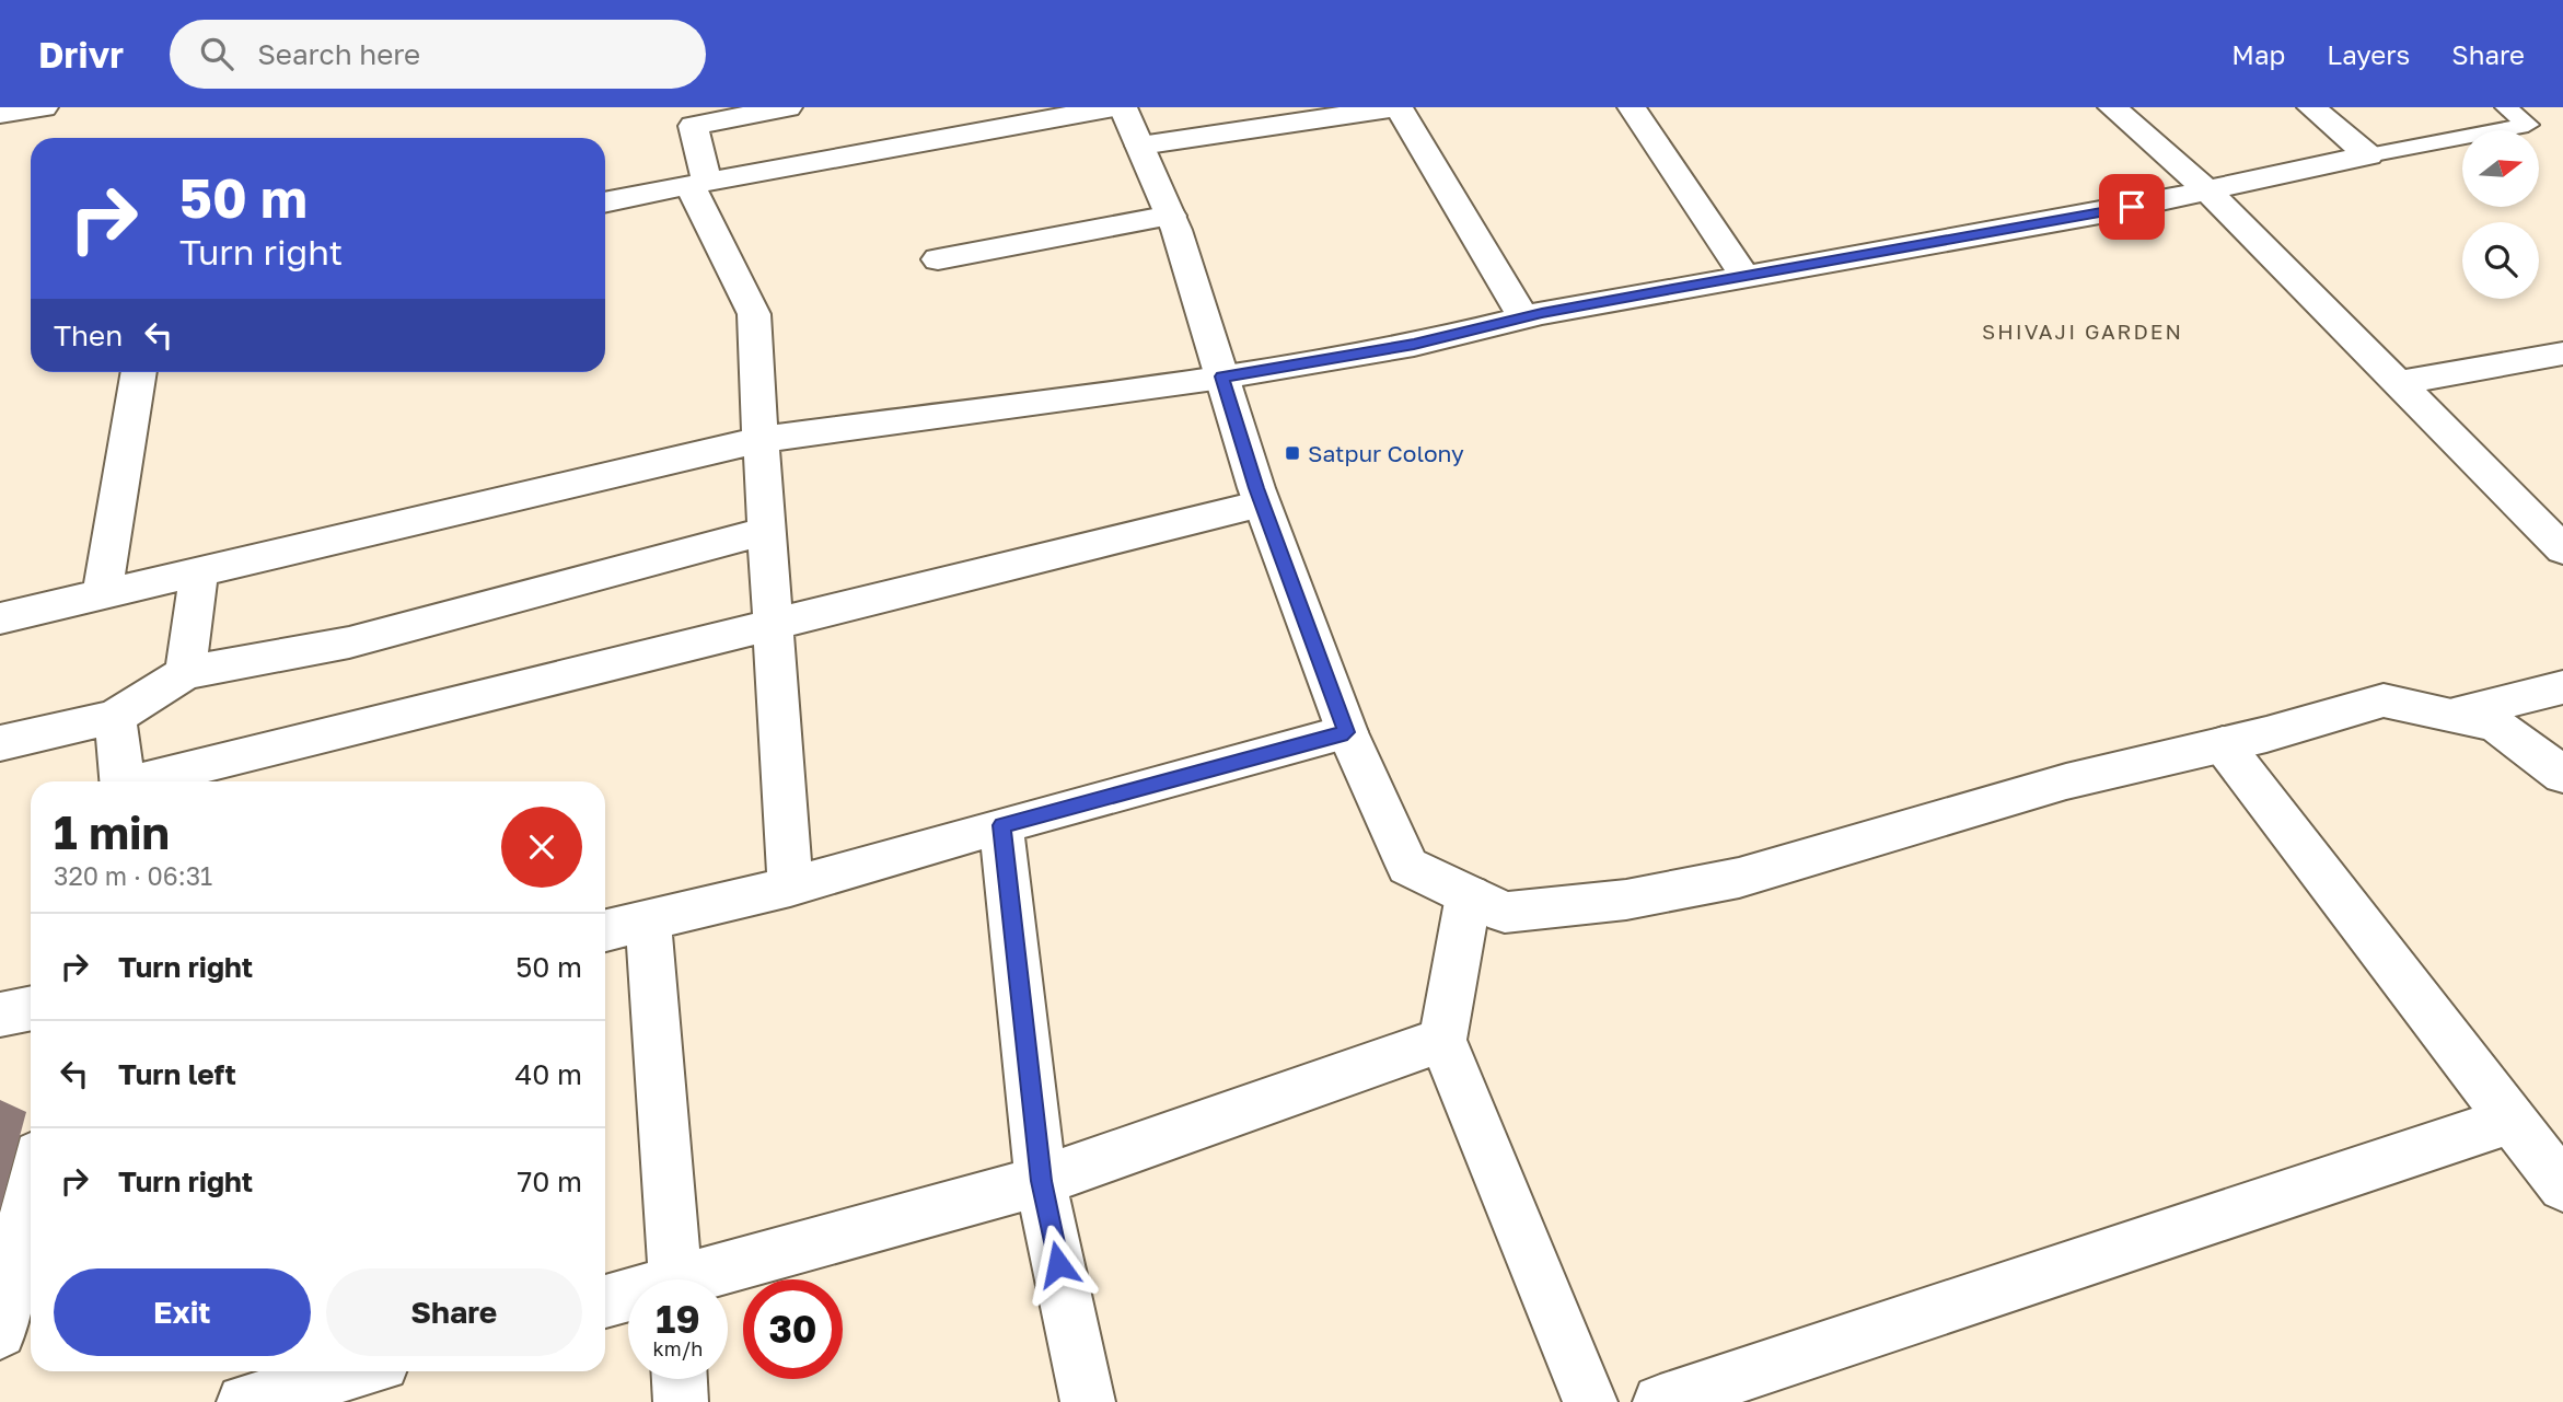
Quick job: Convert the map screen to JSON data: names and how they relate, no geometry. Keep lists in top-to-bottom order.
{
  "districts": ["SHIVAJI GARDEN"],
  "places": {
    "transit": ["Satpur Colony"]
  },
  "north": "right",
  "page": {
    "header": "Drivr",
    "search": "Search here",
    "nav": ["Map", "Layers", "Share"],
    "turn": ["50 m", "Turn right"],
    "then": "Then",
    "heading": ["1 min", "320 m · 06:31"],
    "list": [
      {
        "name": "Turn right",
        "value": "50 m"
      },
      {
        "name": "Turn left",
        "value": "40 m"
      },
      {
        "name": "Turn right",
        "value": "70 m"
      }
    ],
    "buttons": ["Exit", "Share"],
    "speed": "19 km/h",
    "limit": "30"
  }
}
